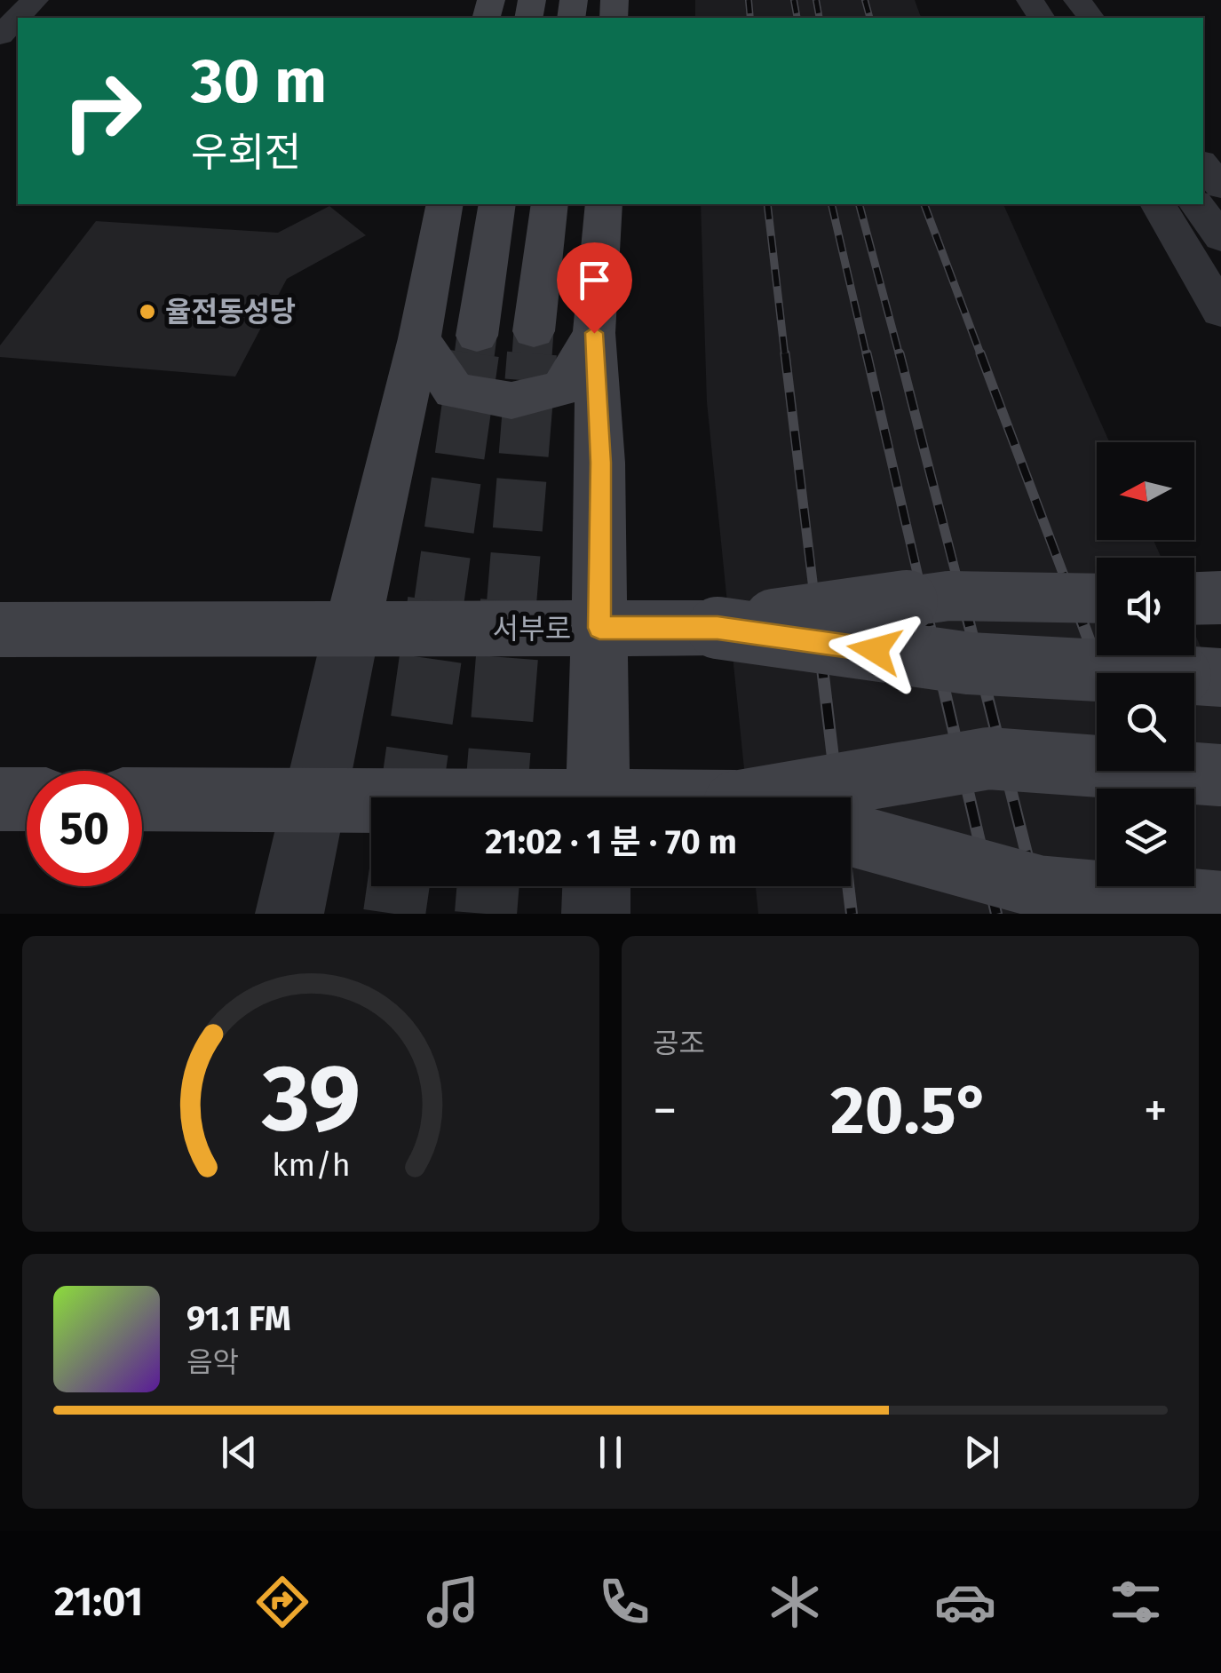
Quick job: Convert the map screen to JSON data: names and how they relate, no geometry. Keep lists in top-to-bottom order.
{
  "streets": {
    "main road": ["서부로"]
  },
  "places": ["율전동성당"],
  "north": "left",
  "page": {
    "turn": ["30 m", "우회전"],
    "limit": "50",
    "trip": "21:02 · 1 분 · 70 m",
    "tile": "공조",
    "heat": ["−", "20.5°", "+"],
    "song": ["91.1 FM", "음악"],
    "tabs": "21:01",
    "gauge": ["39", "km/h"]
  }
}
